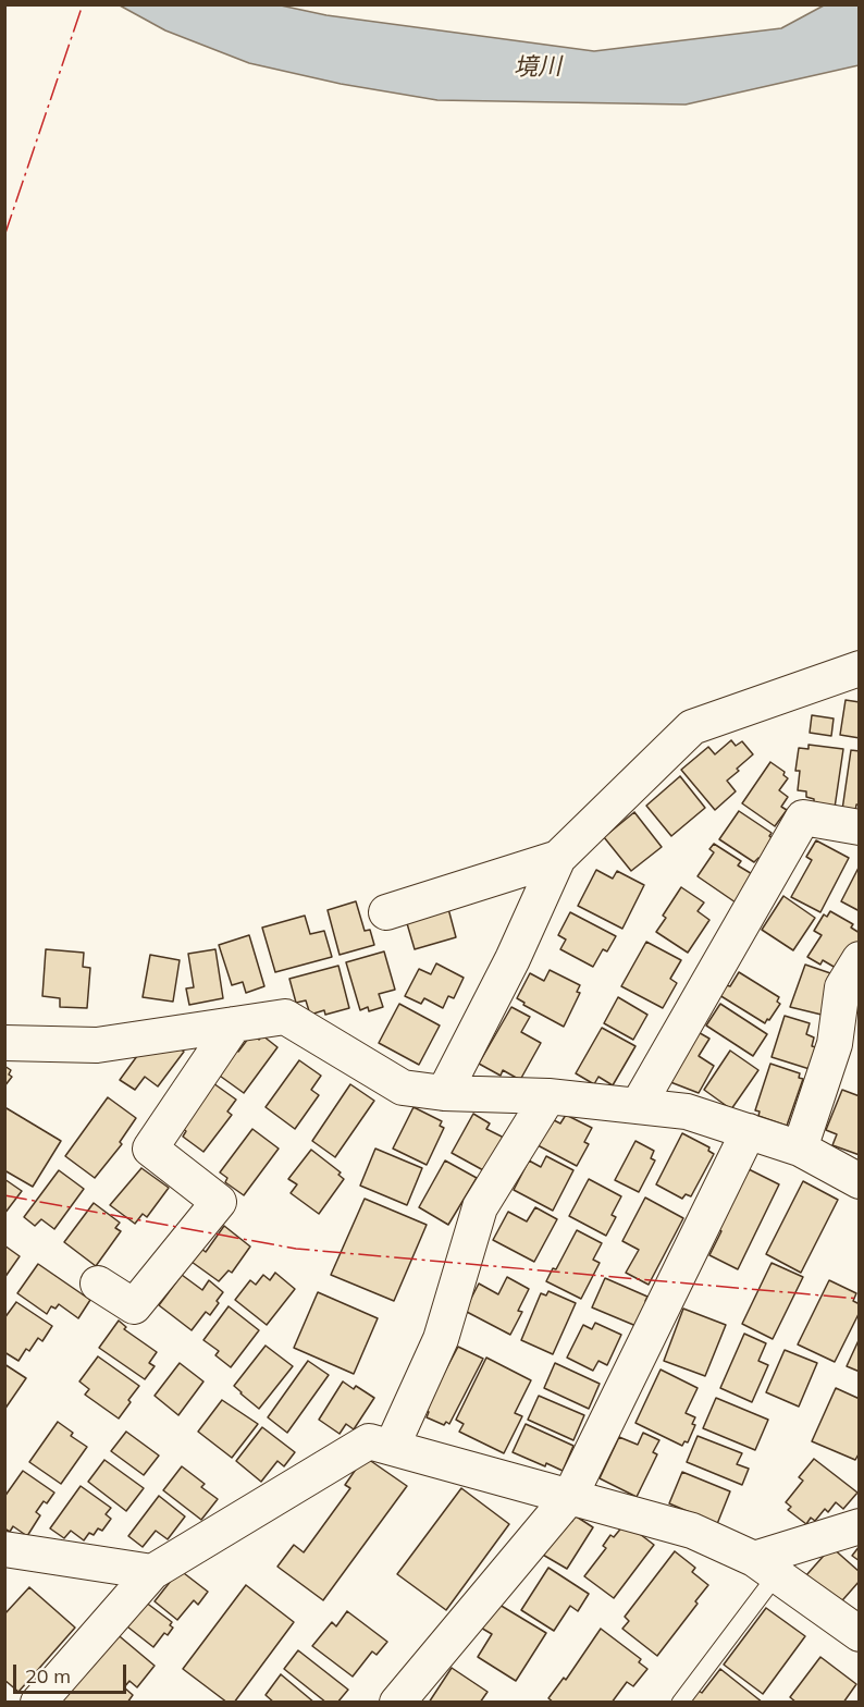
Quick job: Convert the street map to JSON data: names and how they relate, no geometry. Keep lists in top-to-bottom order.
{
  "water": ["境川"],
  "scale_bar": "20 m"
}
